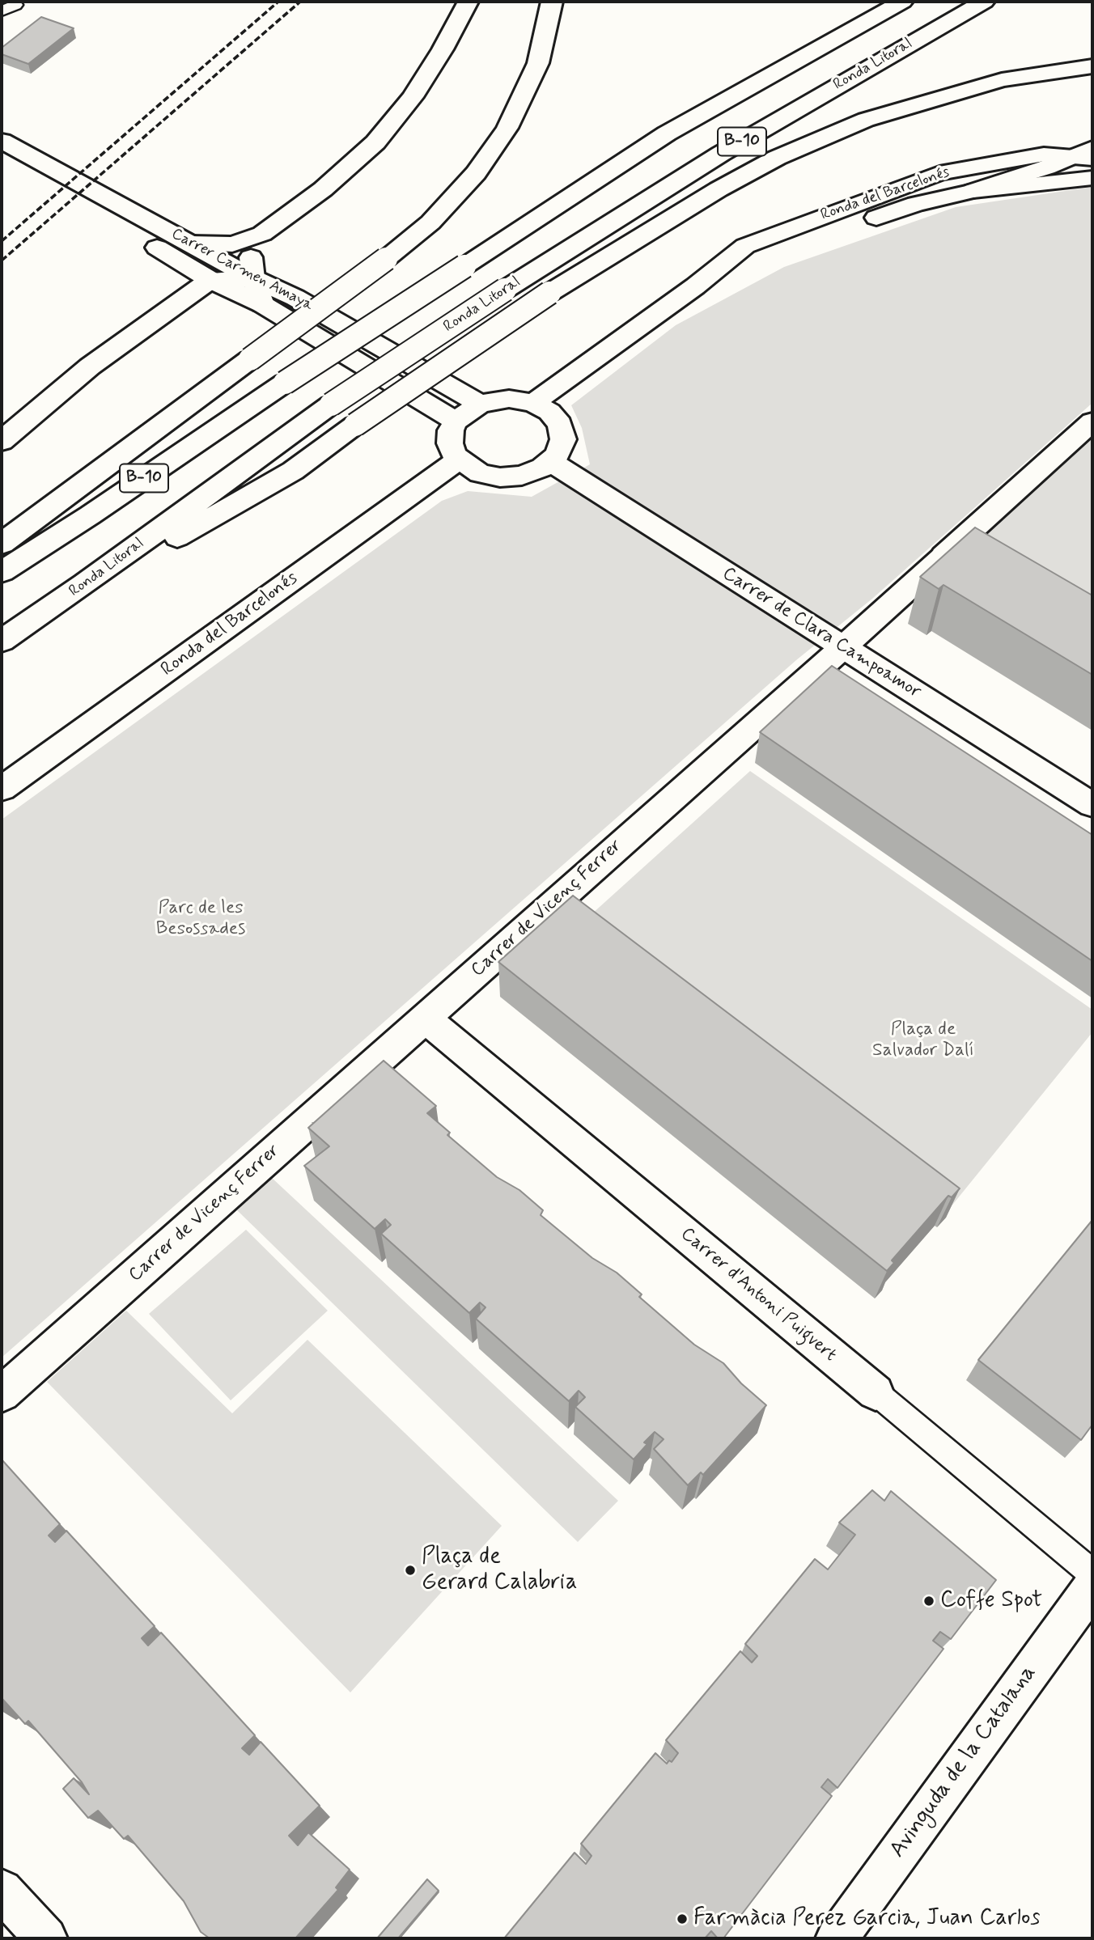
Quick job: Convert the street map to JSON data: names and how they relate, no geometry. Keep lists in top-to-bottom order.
{
  "streets": {
    "main road": [
      "Ronda Litoral",
      "B-10",
      "Ronda del Barcelonés",
      "Carrer Carmen Amaya",
      "Carrer de Clara Campoamor",
      "Carrer de Vicenç Ferrer",
      "Carrer d'Antoni Puigvert",
      "Avinguda de la Catalana"
    ]
  },
  "crossings": [
    ["Ronda del Barcelonés", "Carrer Carmen Amaya"],
    ["Ronda del Barcelonés", "Carrer de Clara Campoamor"],
    ["Carrer Carmen Amaya", "Carrer de Clara Campoamor"],
    ["Carrer de Clara Campoamor", "Carrer de Vicenç Ferrer"],
    ["Carrer de Vicenç Ferrer", "Carrer d'Antoni Puigvert"]
  ],
  "parks": ["Parc de les Besossades", "Plaça de Salvador Dalí"],
  "places": ["Plaça de Gerard Calabria", "Coffe Spot", "Farmàcia Perez Garcia, Juan Carlos"]
}
